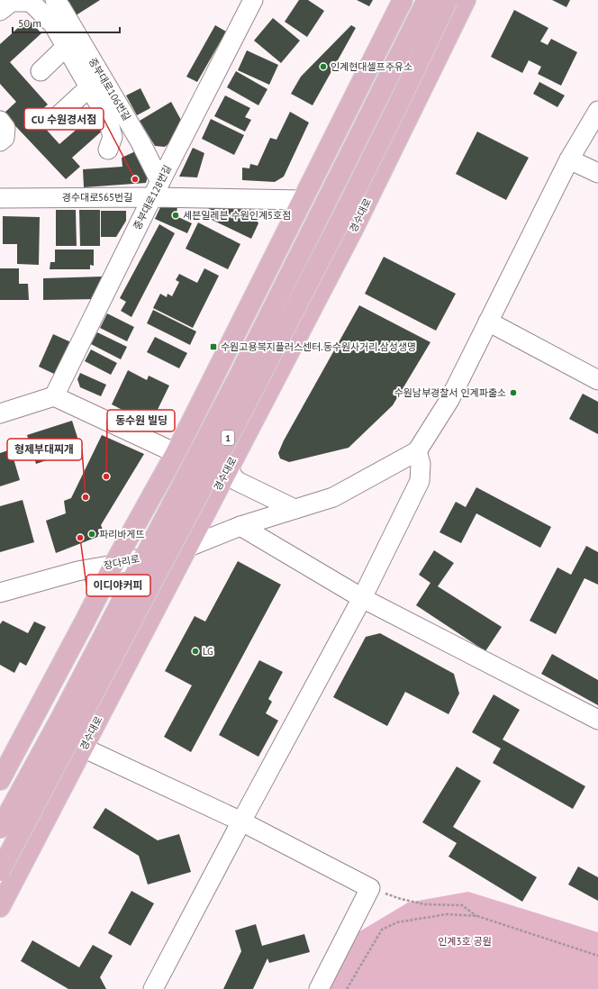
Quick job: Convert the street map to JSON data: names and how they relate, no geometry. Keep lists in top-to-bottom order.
{
  "streets": {
    "main road": ["경수대로", "1"],
    "street": [
      "중부대로106번길",
      "경수대로565번길",
      "중부대로128번길",
      "장다리로"
    ]
  },
  "crossings": [
    ["중부대로106번길", "경수대로565번길"],
    ["중부대로106번길", "중부대로128번길"],
    ["경수대로565번길", "중부대로128번길"],
    ["경수대로", "장다리로"]
  ],
  "parks": ["인계3호 공원"],
  "places": {
    "other": [
      "인계현대셀프주유소",
      "CU 수원경서점",
      "세븐일레븐 수원인계5호점",
      "수원남부경찰서 인계파출소",
      "동수원 빌딩",
      "형제부대찌개",
      "파리바게뜨",
      "이디야커피",
      "LG"
    ],
    "transit": ["수원고용복지플러스센터.동수원사거리.삼성생명"]
  },
  "scale_bar": "50 m"
}
